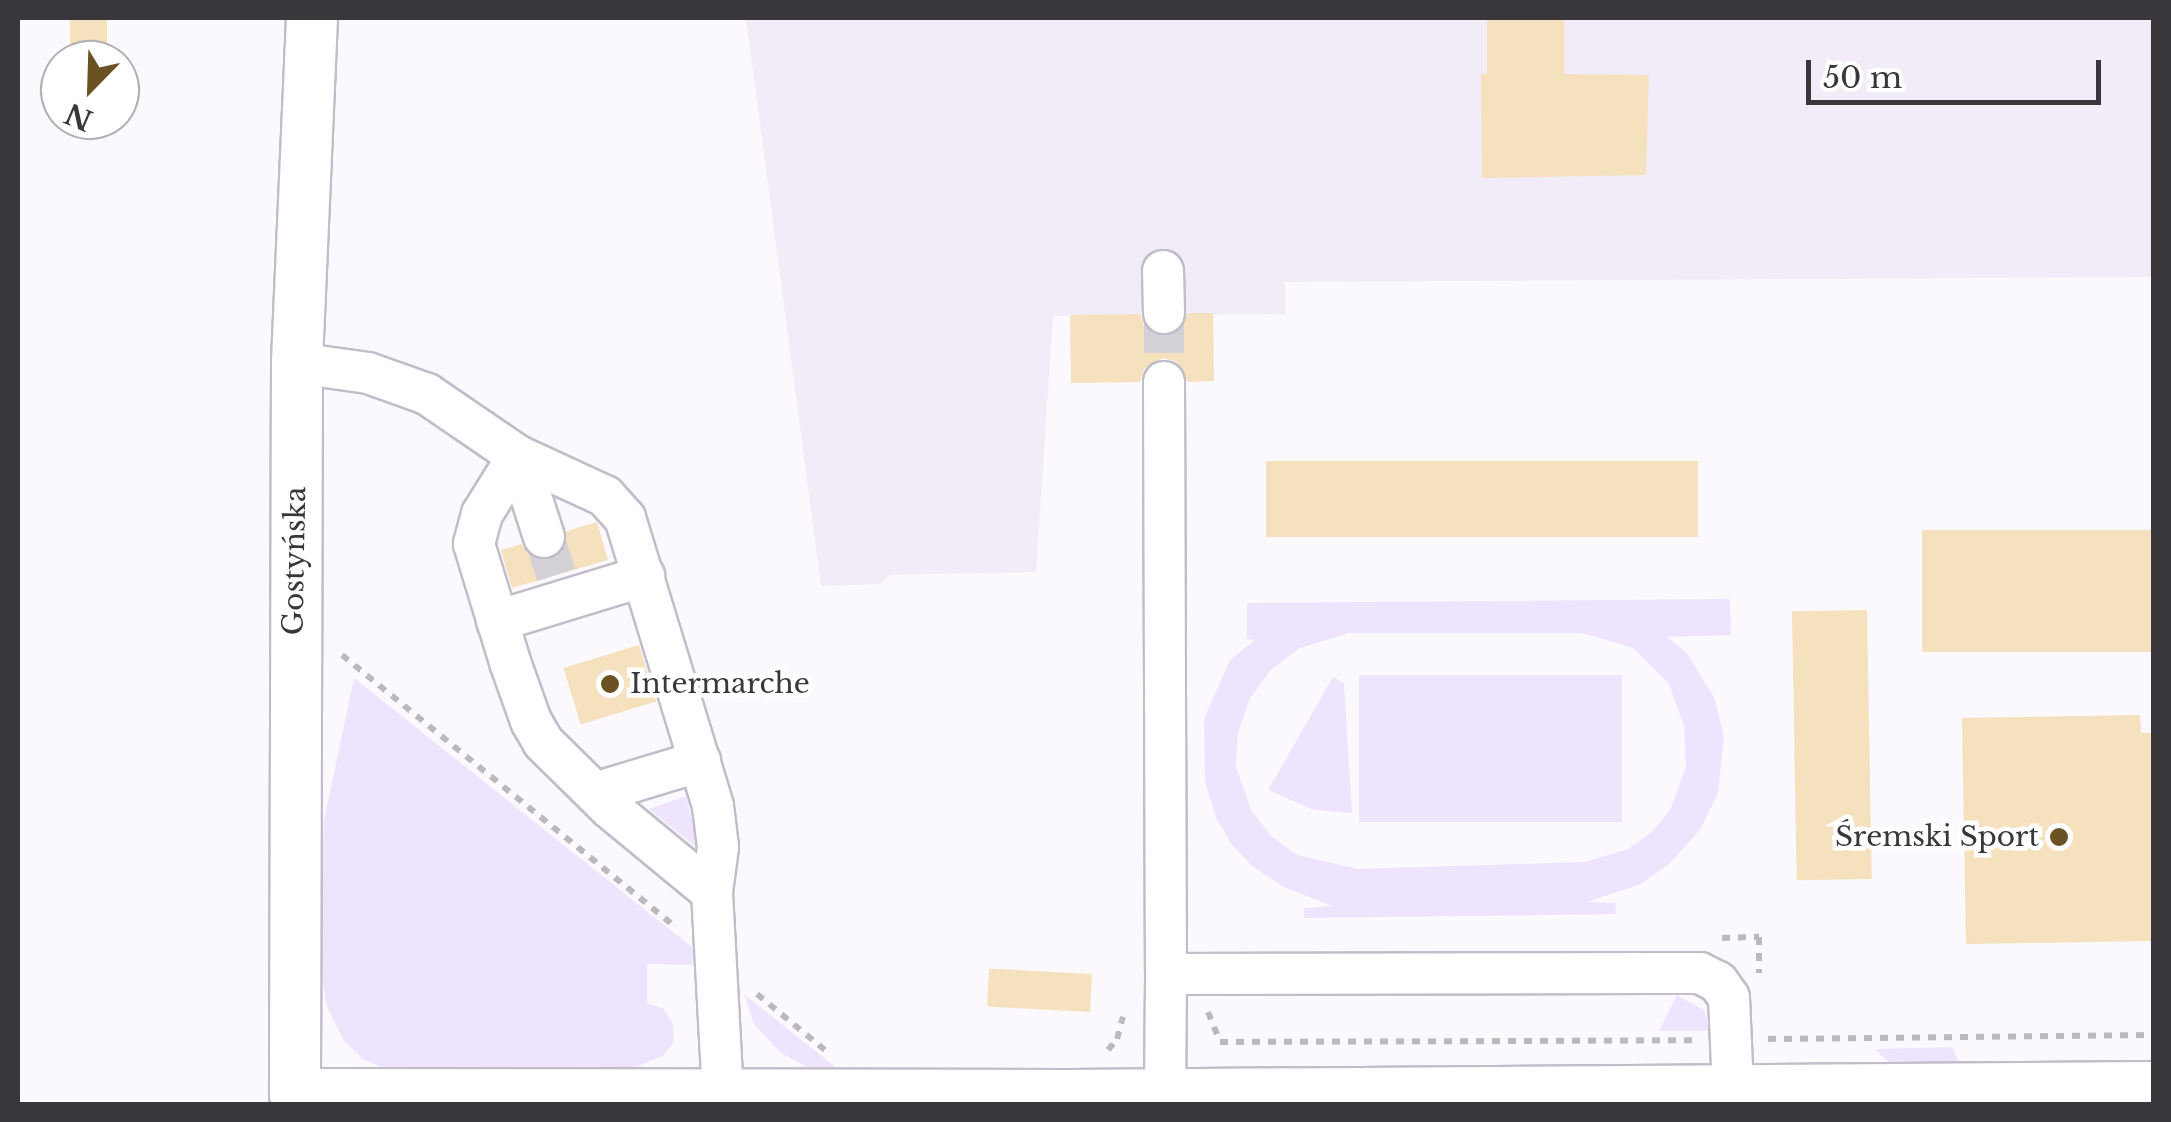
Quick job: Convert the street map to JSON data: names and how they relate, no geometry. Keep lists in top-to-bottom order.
{
  "streets": {
    "main road": ["Gostyńska"]
  },
  "places": ["Intermarche", "Śremski Sport"],
  "scale_bar": "50 m",
  "north": "bottom left"
}
